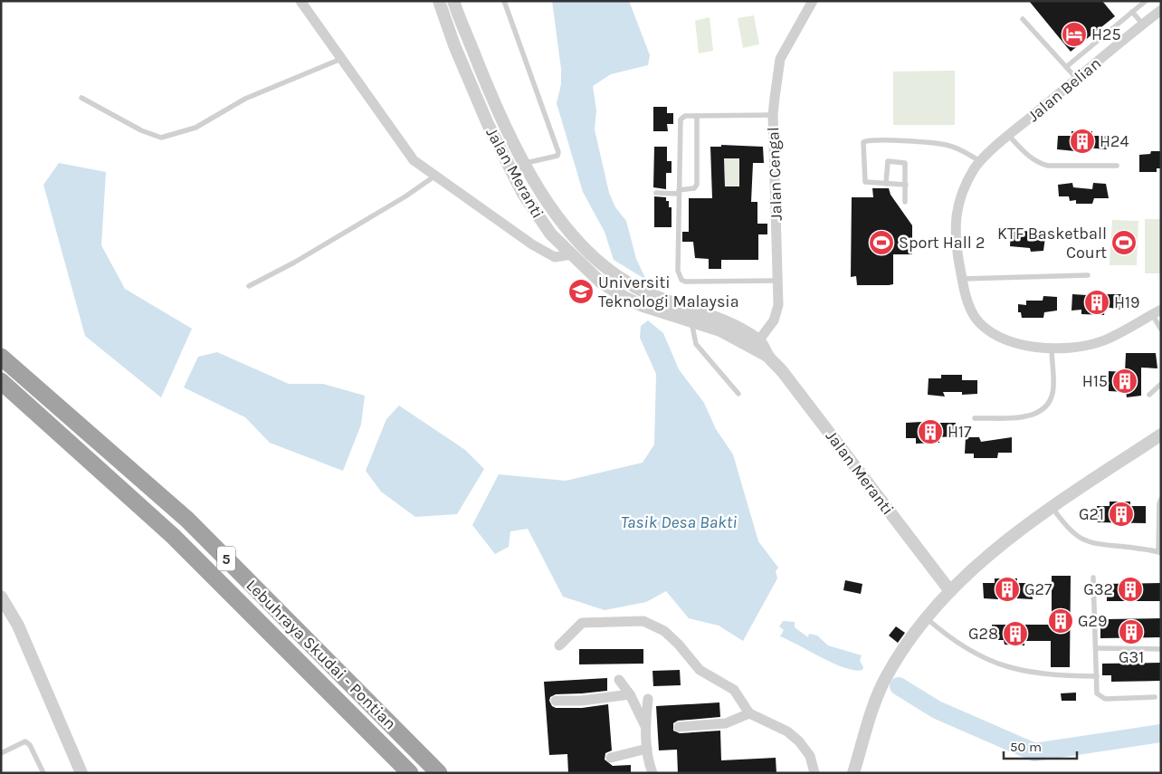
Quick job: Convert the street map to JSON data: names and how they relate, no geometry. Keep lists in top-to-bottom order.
{
  "streets": {
    "highway": ["5", "Lebuhraya Skudai - Pontian"],
    "street": ["Jalan Belian", "Jalan Meranti", "Jalan Cengal"]
  },
  "crossings": [
    ["Jalan Meranti", "Jalan Cengal"]
  ],
  "water": ["Tasik Desa Bakti"],
  "places": {
    "hotel": ["H25"],
    "building": [
      "H24",
      "H19",
      "H15",
      "H17",
      "G21",
      "G27",
      "G32",
      "G29",
      "G31",
      "G28"
    ],
    "sports": ["Sport Hall 2", "KTF Basketball Court"],
    "school or university": ["Universiti Teknologi Malaysia"]
  },
  "scale_bar": "50 m"
}
